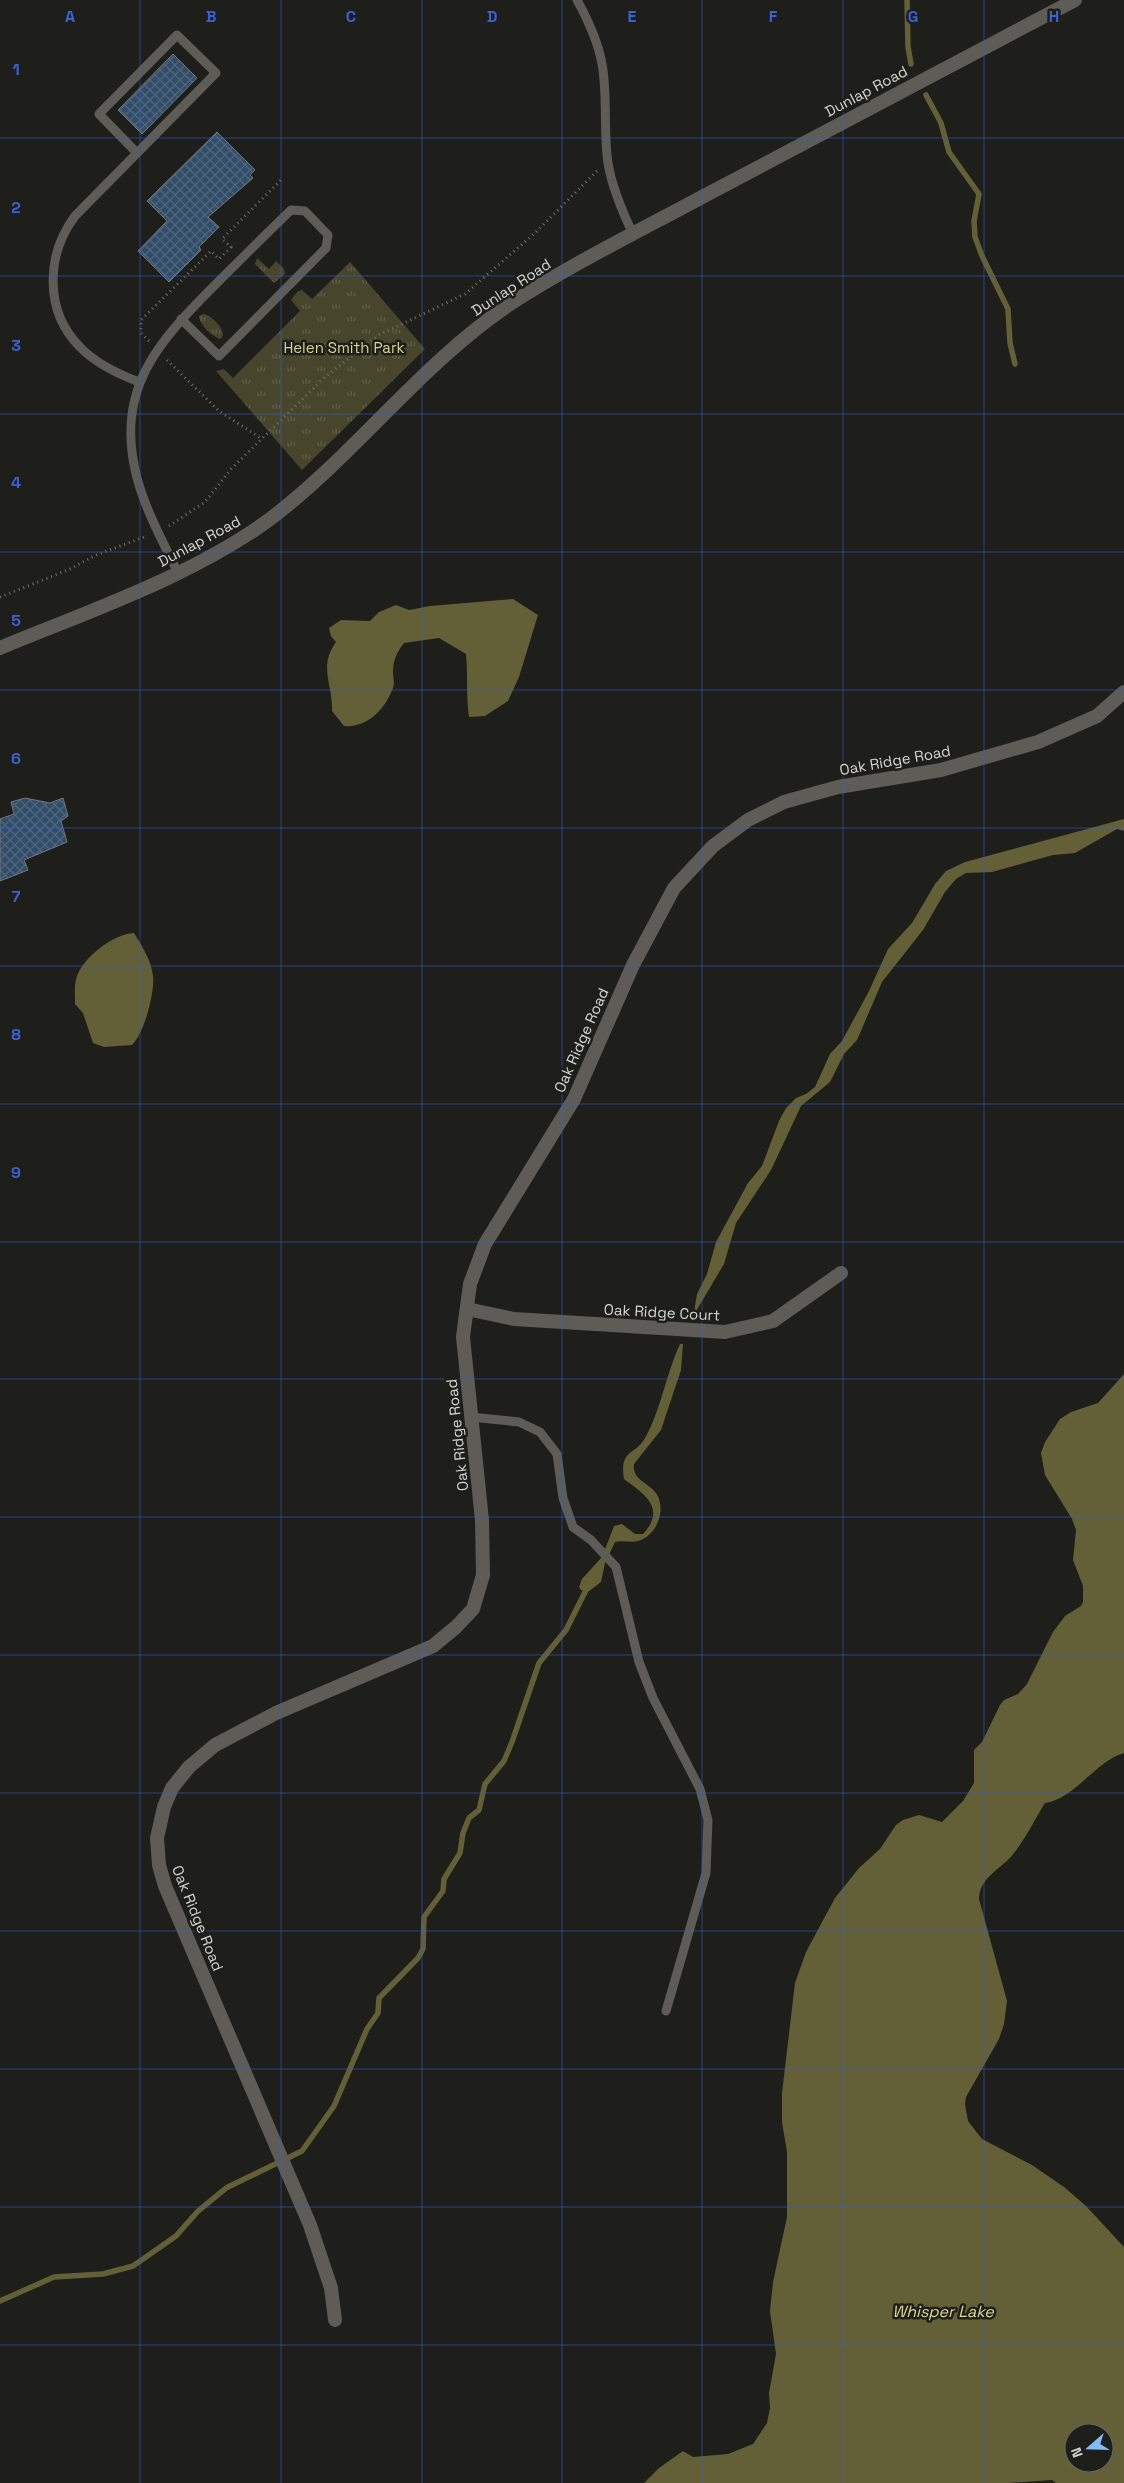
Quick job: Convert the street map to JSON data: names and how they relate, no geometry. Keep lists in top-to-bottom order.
{
  "streets": {
    "street": ["Dunlap Road", "Oak Ridge Road", "Oak Ridge Court"]
  },
  "crossings": [
    ["Oak Ridge Road", "Oak Ridge Court"]
  ],
  "water": ["Whisper Lake"],
  "parks": ["Helen Smith Park"],
  "north": "left",
  "grid": {
    "columns": [
      "A",
      "B",
      "C",
      "D",
      "E",
      "F",
      "G",
      "H"
    ],
    "rows": [
      "1",
      "2",
      "3",
      "4",
      "5",
      "6",
      "7",
      "8",
      "9"
    ]
  }
}
